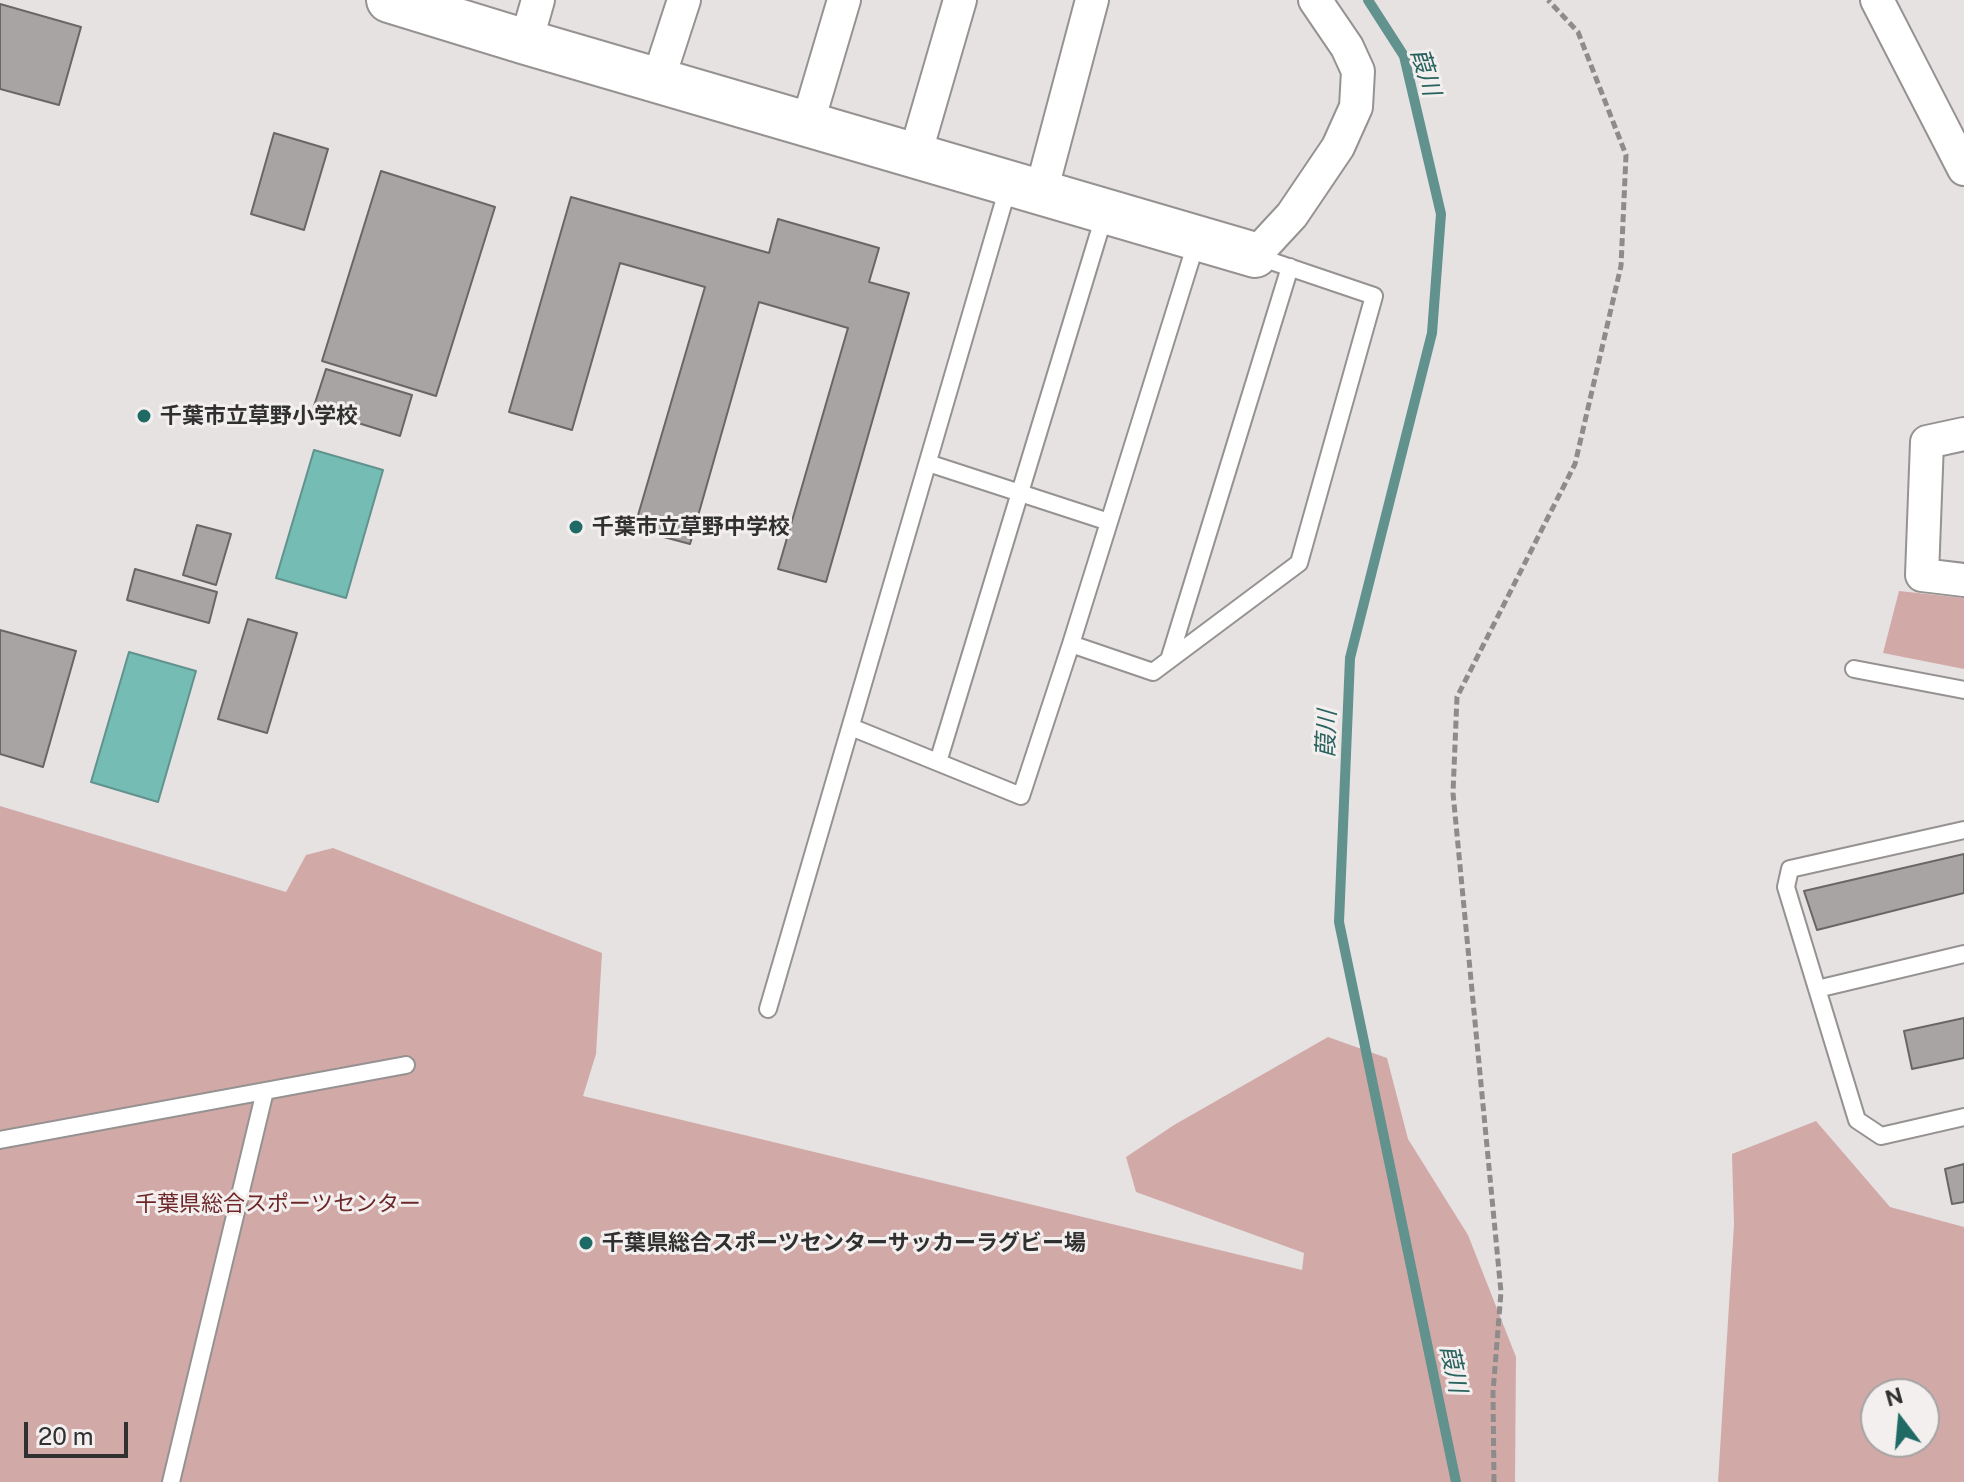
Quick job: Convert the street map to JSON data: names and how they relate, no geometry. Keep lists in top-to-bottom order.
{
  "water": ["葭川"],
  "parks": ["千葉県総合スポーツセンター"],
  "places": ["千葉市立草野小学校", "千葉市立草野中学校", "千葉県総合スポーツセンターサッカーラグビー場"],
  "scale_bar": "20 m",
  "north": "top"
}
